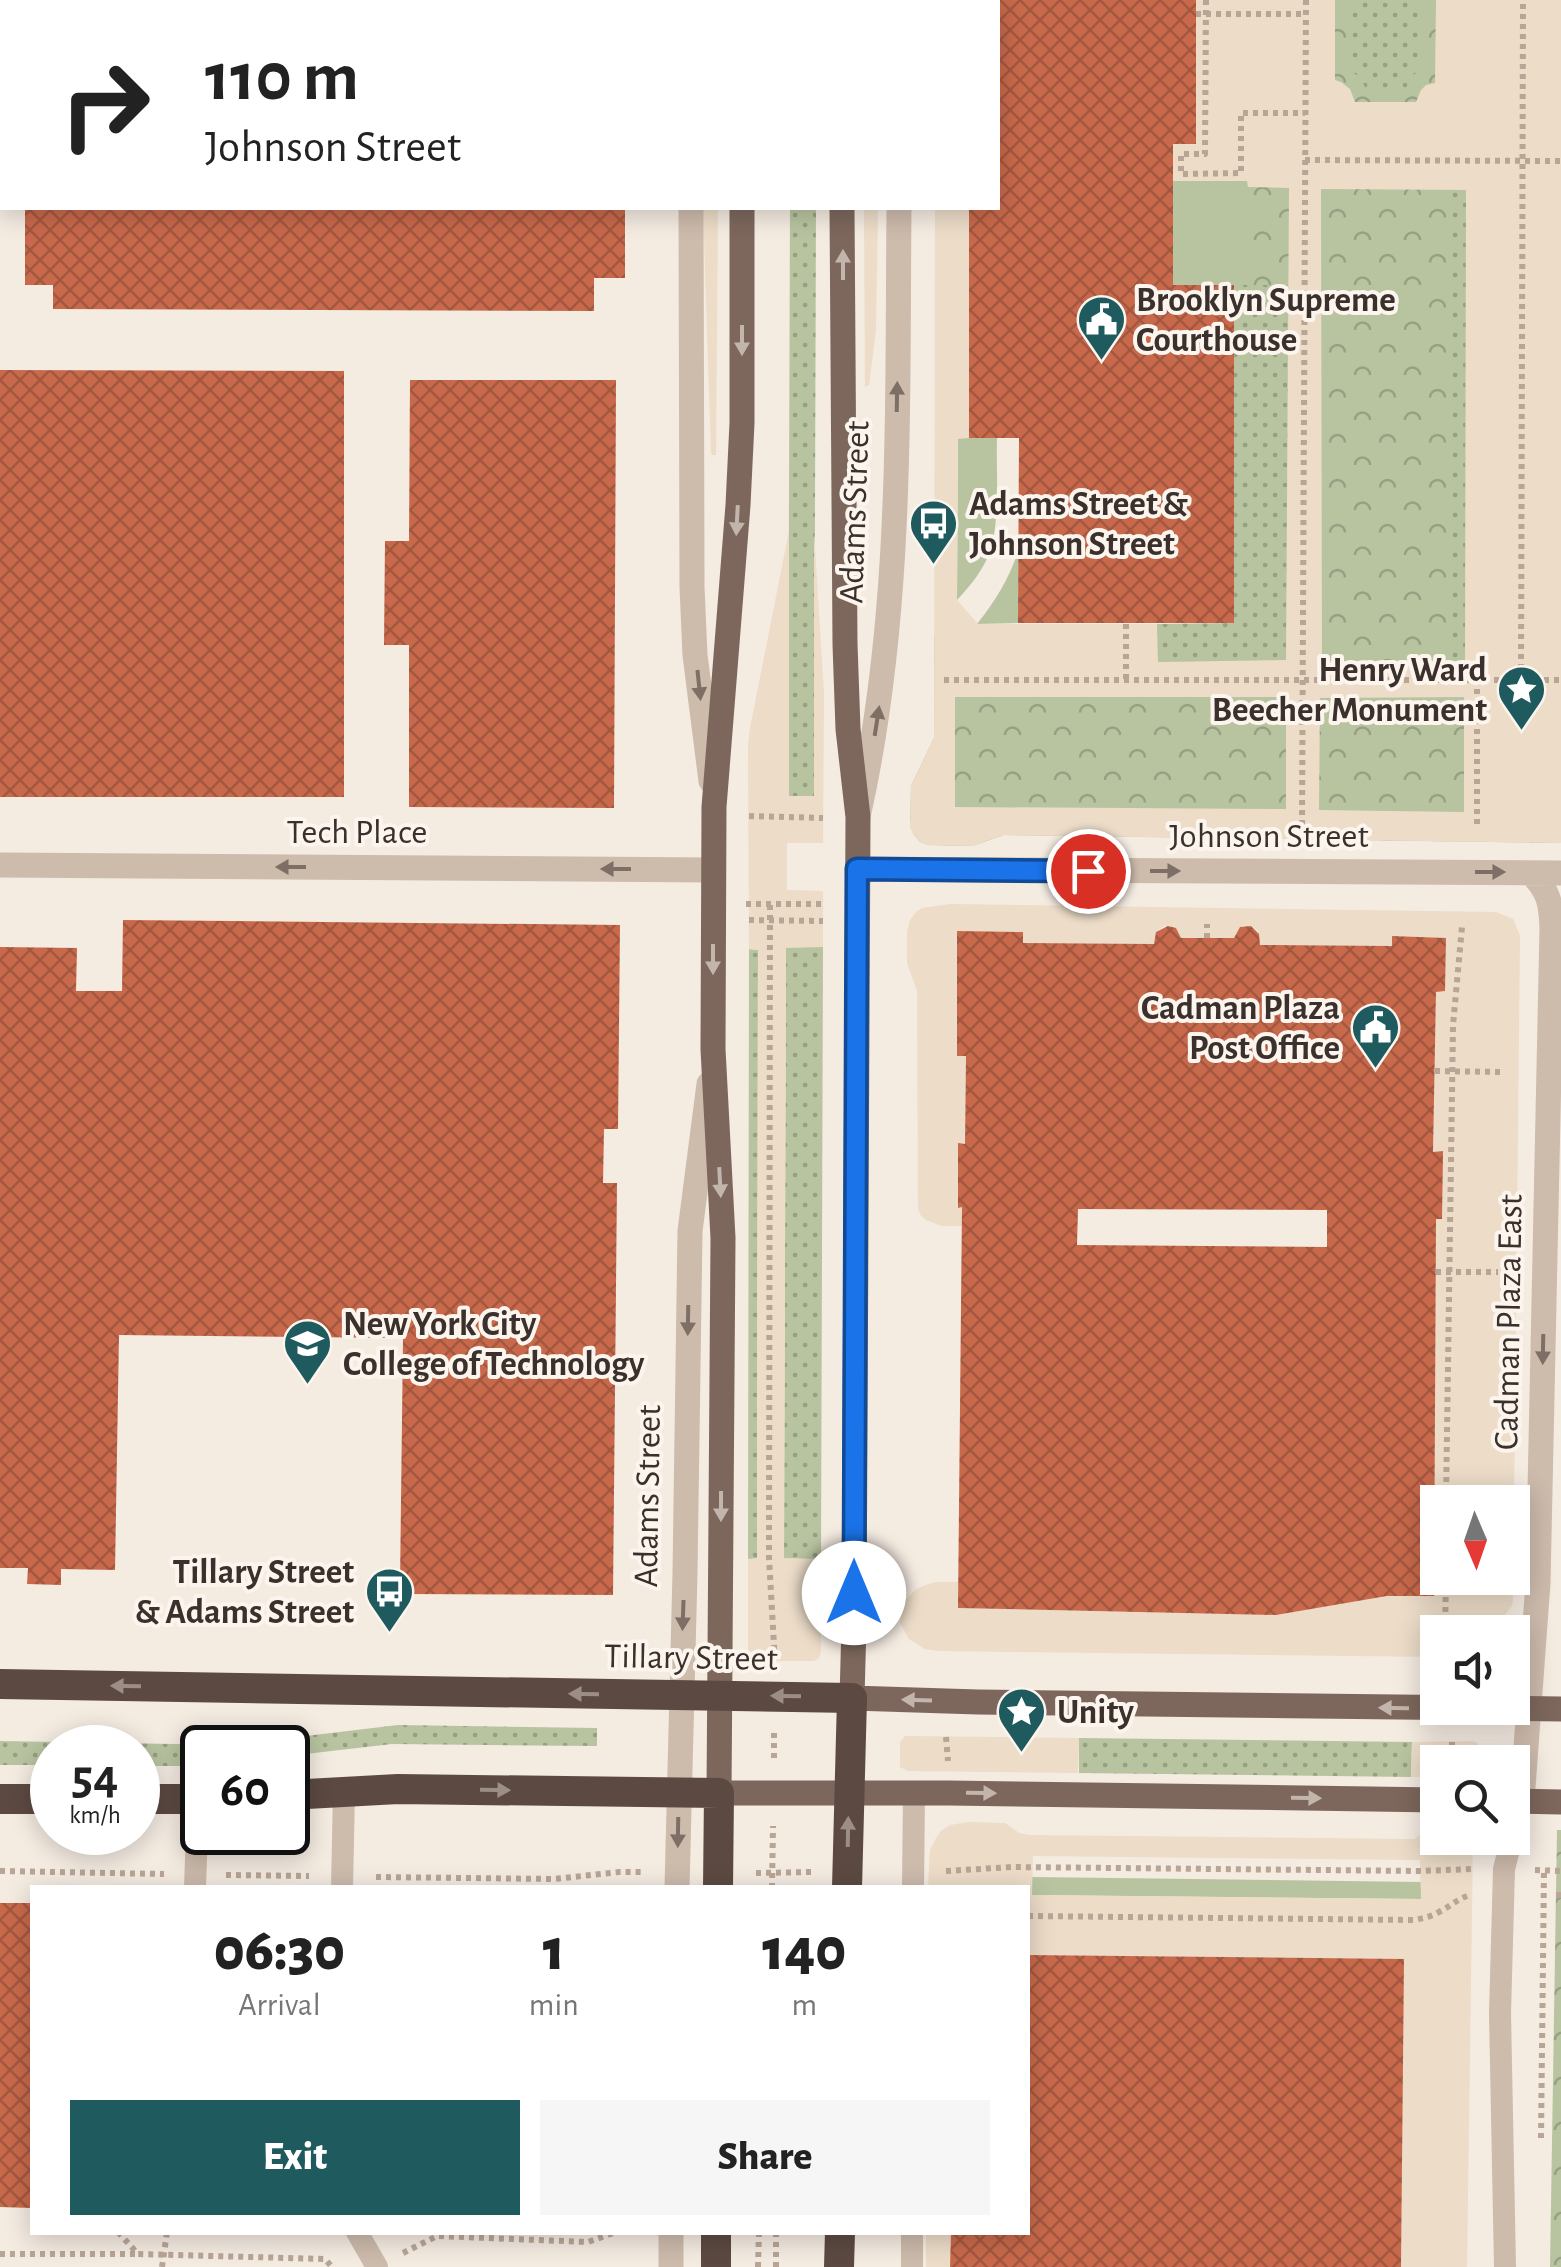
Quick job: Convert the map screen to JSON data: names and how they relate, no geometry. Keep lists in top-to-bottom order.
{
  "streets": {
    "highway": ["Adams Street", "Tillary Street"],
    "street": ["Tech Place", "Johnson Street", "Cadman Plaza East"]
  },
  "crossings": [
    ["Adams Street", "Tech Place"],
    ["Adams Street", "Johnson Street"],
    ["Adams Street", "Tillary Street"],
    ["Johnson Street", "Cadman Plaza East"],
    ["Cadman Plaza East", "Tillary Street"]
  ],
  "one_way": ["Tech Place", "Johnson Street", "Cadman Plaza East"],
  "places": {
    "public building": ["Brooklyn Supreme Courthouse", "Cadman Plaza Post Office"],
    "bus stop": ["Adams Street & Johnson Street", "Tillary Street & Adams Street"],
    "place": ["Henry Ward Beecher Monument", "Unity"],
    "school or university": ["New York City College of Technology"]
  },
  "north": "bottom",
  "page": {
    "turn": ["110 m", "Johnson Street"],
    "speed": "54 km/h",
    "limit": "60",
    "eta": [
      "06:30",
      "Arrival",
      "1",
      "min",
      "140",
      "m"
    ],
    "buttons": ["Exit", "Share"]
  }
}
